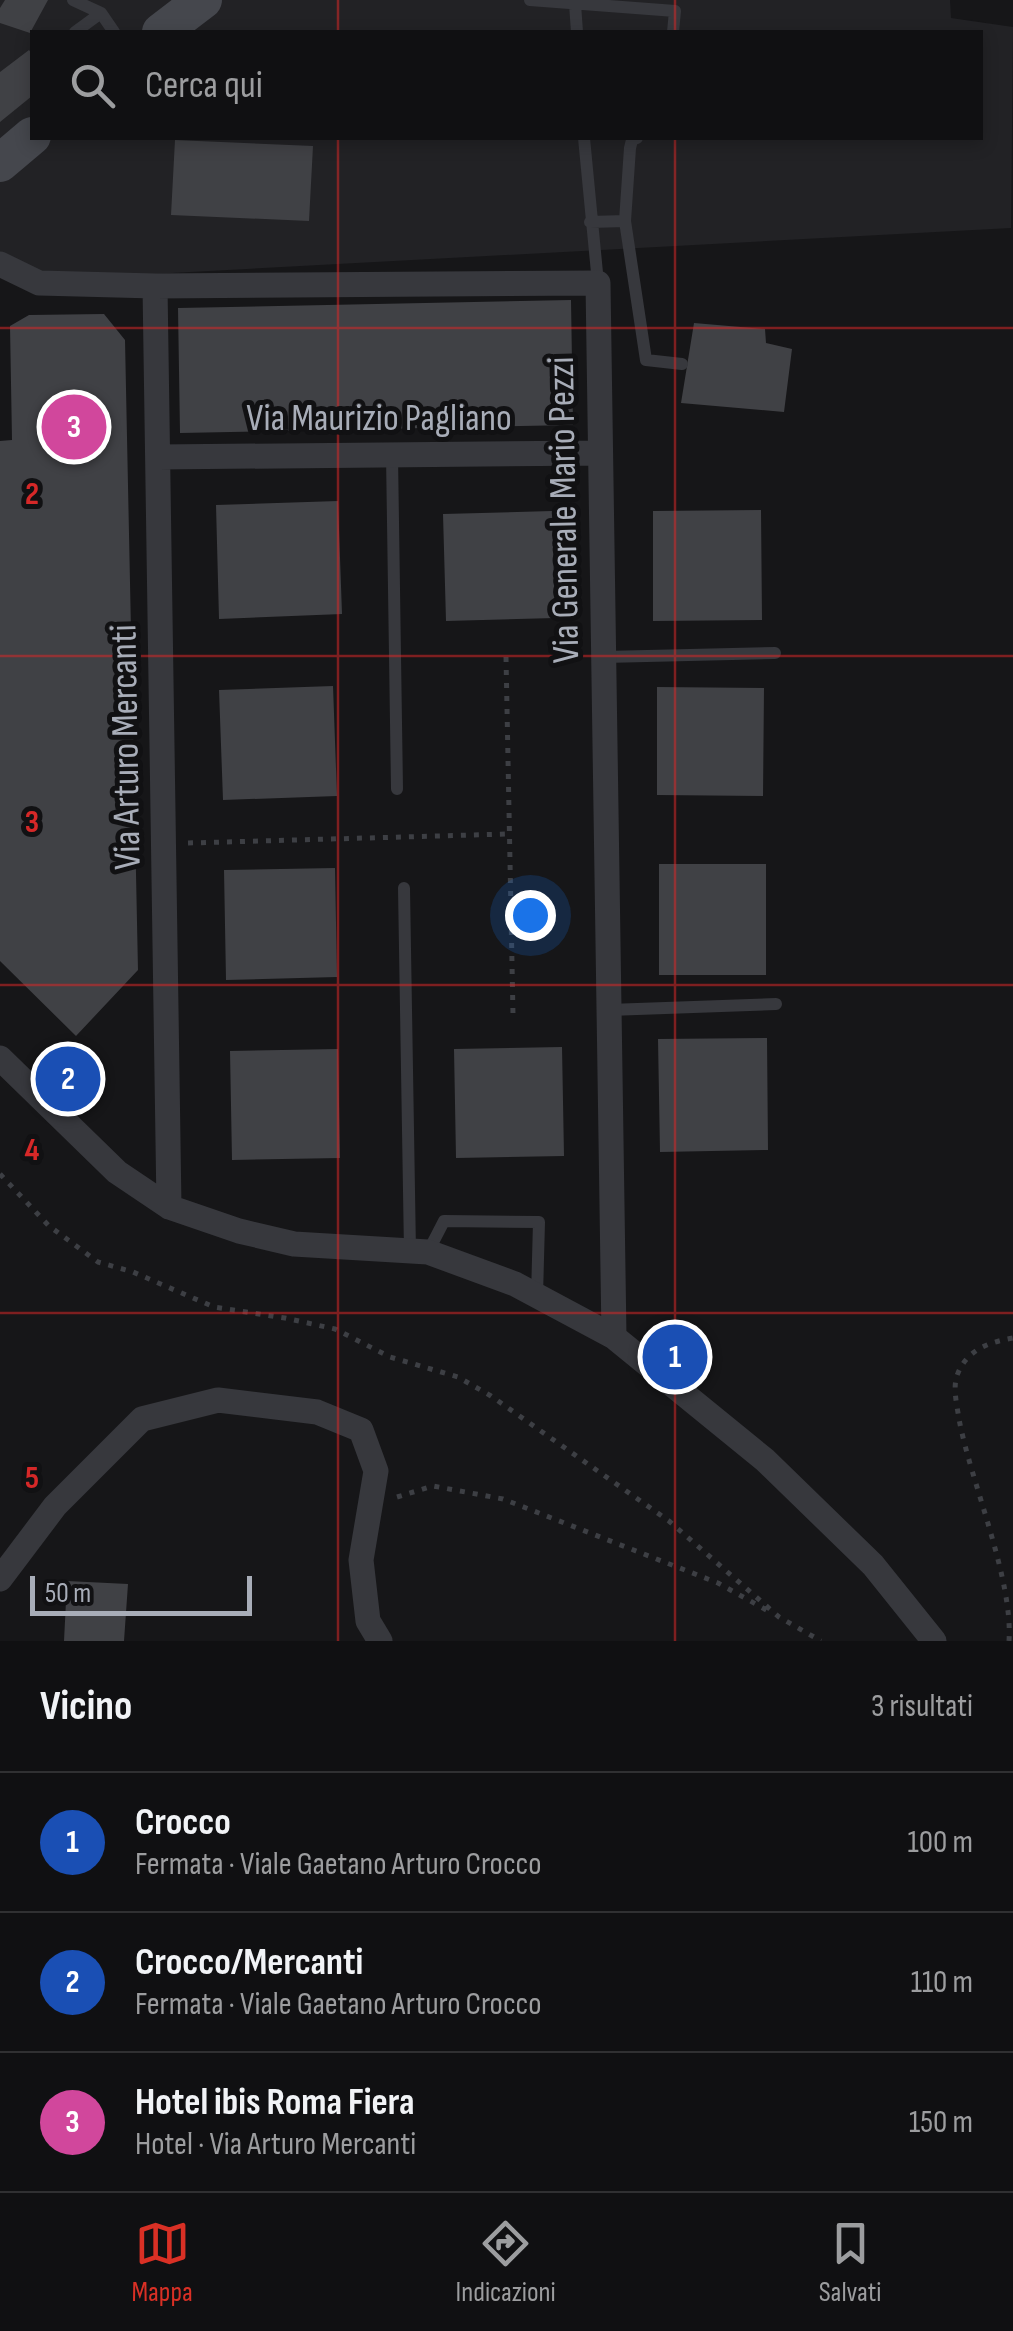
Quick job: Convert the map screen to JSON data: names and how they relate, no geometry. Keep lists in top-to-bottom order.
{
  "streets": {
    "street": ["Via Maurizio Pagliano", "Via Generale Mario Pezzi", "Via Arturo Mercanti"]
  },
  "crossings": [
    ["Via Maurizio Pagliano", "Via Generale Mario Pezzi"],
    ["Via Maurizio Pagliano", "Via Arturo Mercanti"]
  ],
  "scale_bar": "50 m",
  "page": {
    "search": "Cerca qui",
    "pins": ["3", "2", "1"],
    "scale": "50 m",
    "heading": ["Vicino", "3 risultati"],
    "list": [
      {
        "mark": "1",
        "name": "Crocco",
        "note": "Fermata · Viale Gaetano Arturo Crocco",
        "value": "100 m"
      },
      {
        "mark": "2",
        "name": "Crocco/Mercanti",
        "note": "Fermata · Viale Gaetano Arturo Crocco",
        "value": "110 m"
      },
      {
        "mark": "3",
        "name": "Hotel ibis Roma Fiera",
        "note": "Hotel · Via Arturo Mercanti",
        "value": "150 m"
      }
    ],
    "nav": ["Mappa", "Indicazioni", "Salvati"]
  },
  "grid": {
    "rows": [
      "2",
      "3",
      "4",
      "5"
    ]
  }
}
